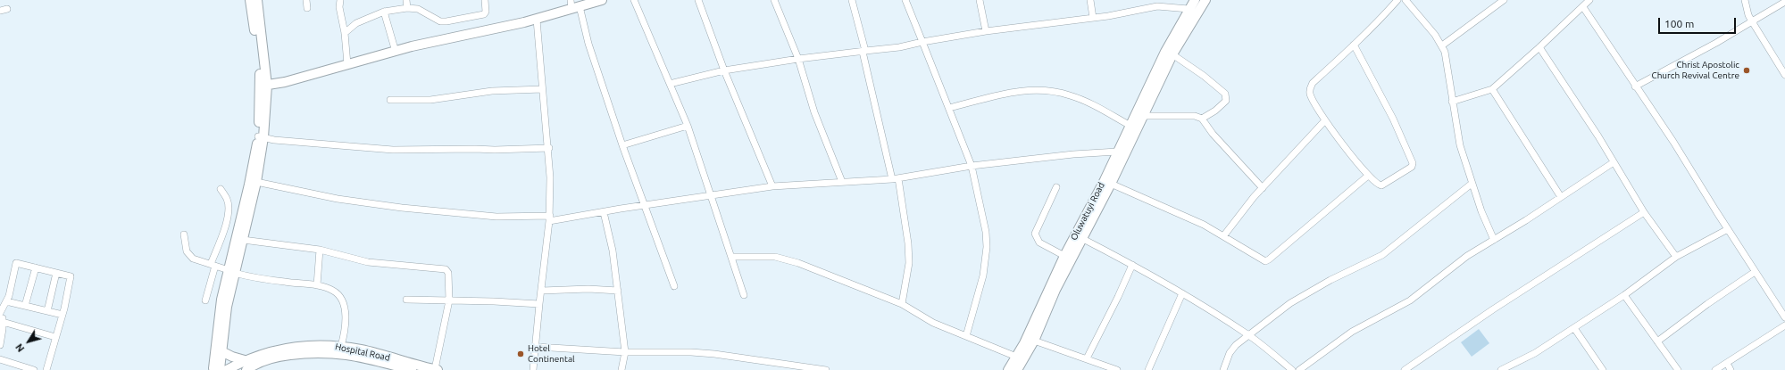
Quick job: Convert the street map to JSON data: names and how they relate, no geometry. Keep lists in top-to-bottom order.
{
  "streets": {
    "street": ["Oluwatuyi Road", "Hospital Road"]
  },
  "places": ["Christ Apostolic Church Revival Centre", "Hotel Continental"],
  "scale_bar": "100 m",
  "north": "bottom left"
}
